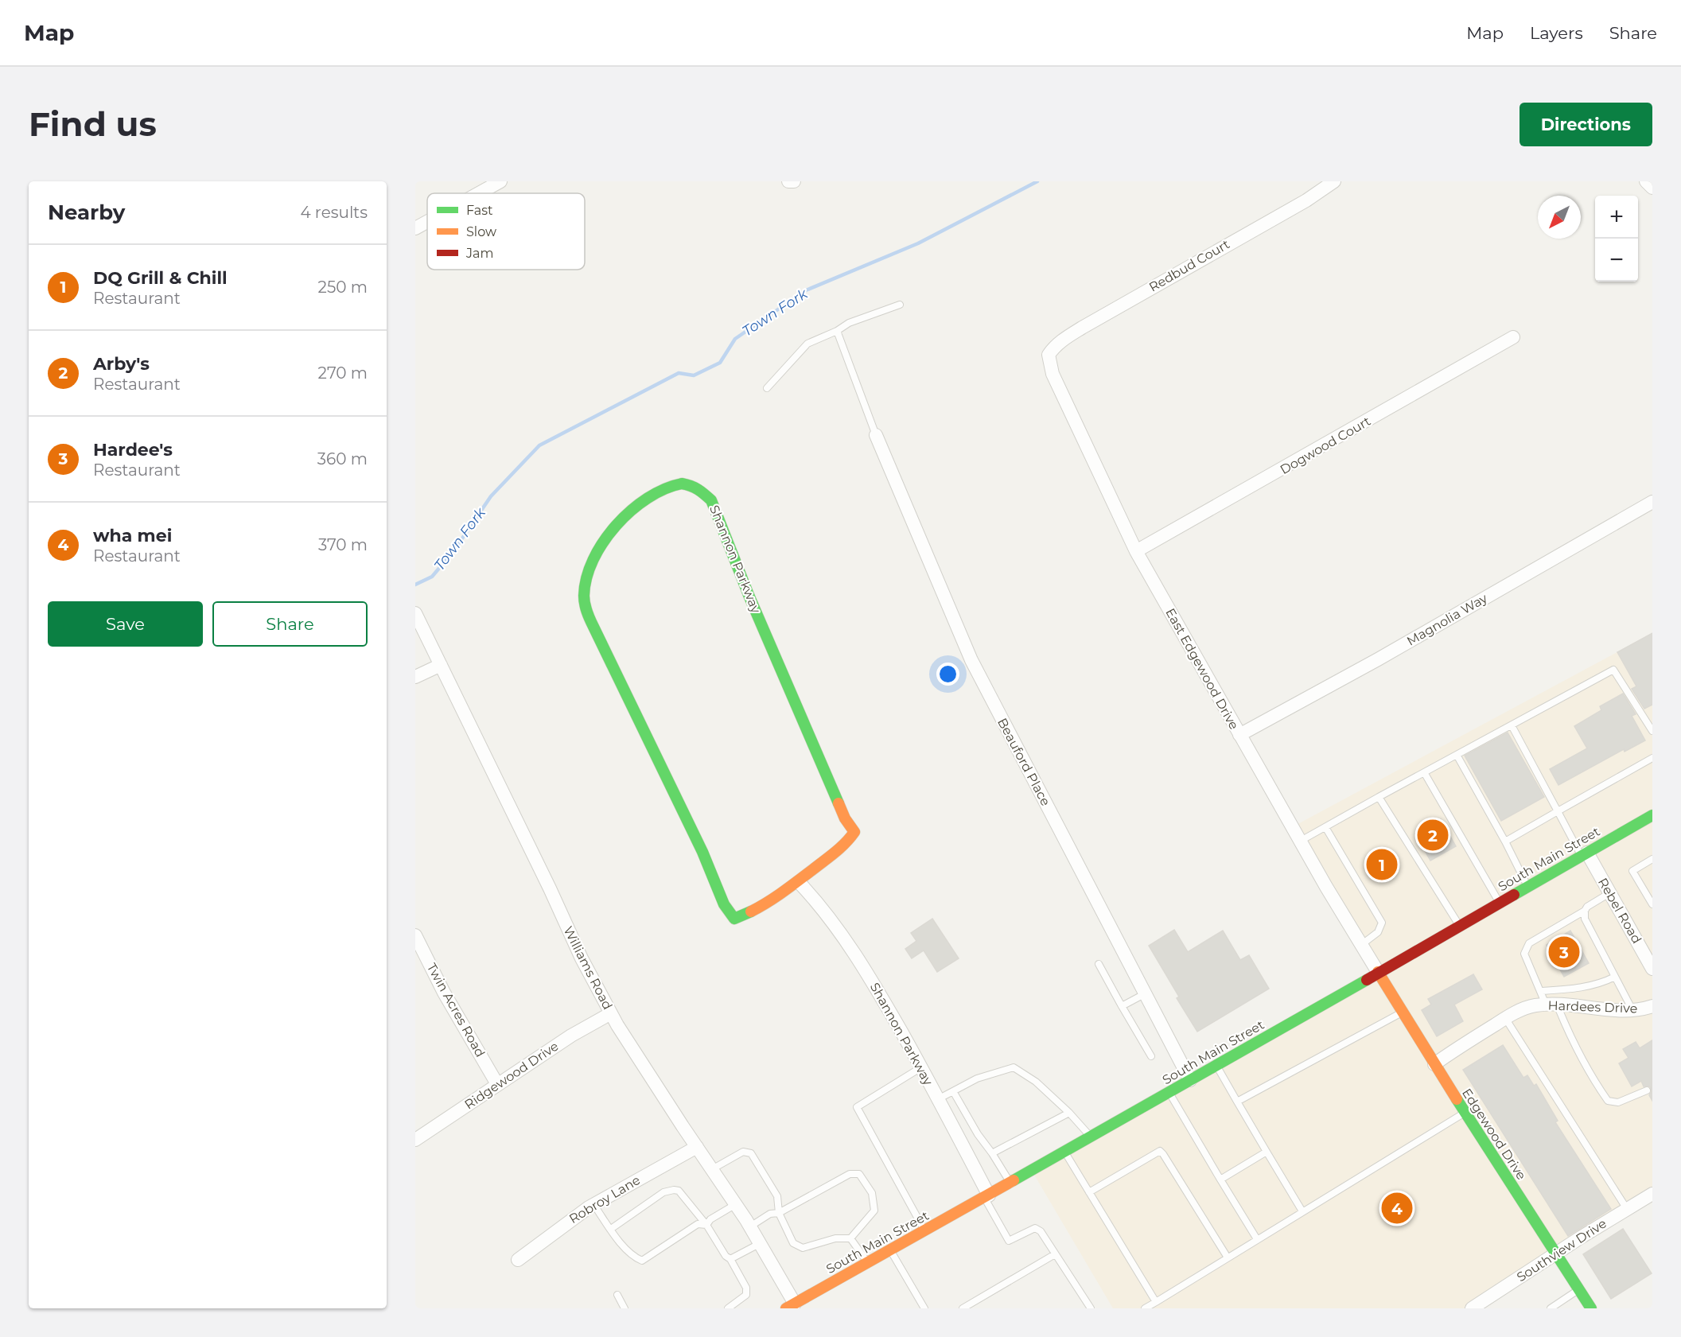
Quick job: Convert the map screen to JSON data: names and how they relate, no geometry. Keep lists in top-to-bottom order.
{
  "streets": {
    "street": [
      "Redbud Court",
      "Dogwood Court",
      "Shannon Parkway",
      "Magnolia Way",
      "East Edgewood Drive",
      "Beauford Place",
      "South Main Street",
      "Rebel Road",
      "Williams Road",
      "Hardees Drive",
      "Twin Acres Road",
      "Ridgewood Drive",
      "Edgewood Drive",
      "Robroy Lane",
      "Southview Drive"
    ]
  },
  "crossings": [
    ["Redbud Court", "East Edgewood Drive"],
    ["Dogwood Court", "East Edgewood Drive"],
    ["Shannon Parkway", "South Main Street"],
    ["Magnolia Way", "East Edgewood Drive"],
    ["East Edgewood Drive", "South Main Street"],
    ["East Edgewood Drive", "Edgewood Drive"],
    ["Beauford Place", "South Main Street"],
    ["South Main Street", "Rebel Road"],
    ["South Main Street", "Williams Road"],
    ["South Main Street", "Edgewood Drive"],
    ["Williams Road", "Ridgewood Drive"],
    ["Williams Road", "Robroy Lane"],
    ["Hardees Drive", "Edgewood Drive"],
    ["Twin Acres Road", "Ridgewood Drive"],
    ["Edgewood Drive", "Southview Drive"]
  ],
  "water": ["Town Fork"],
  "legend": ["Fast", "Slow", "Jam"],
  "north": "bottom left",
  "page": {
    "header": "Map",
    "nav": ["Map", "Layers", "Share"],
    "buttons": [
      "Directions",
      ["Save", "Share"]
    ],
    "title": "Find us",
    "heading": ["Nearby", "4 results"],
    "map_buttons": ["+", "−"],
    "list": [
      {
        "mark": "1",
        "name": "DQ Grill & Chill",
        "note": "Restaurant",
        "value": "250 m"
      },
      {
        "mark": "2",
        "name": "Arby's",
        "note": "Restaurant",
        "value": "270 m"
      },
      {
        "mark": "3",
        "name": "Hardee's",
        "note": "Restaurant",
        "value": "360 m"
      },
      {
        "mark": "4",
        "name": "wha mei",
        "note": "Restaurant",
        "value": "370 m"
      }
    ],
    "pins": [
      "2",
      "1",
      "3",
      "4"
    ]
  }
}
